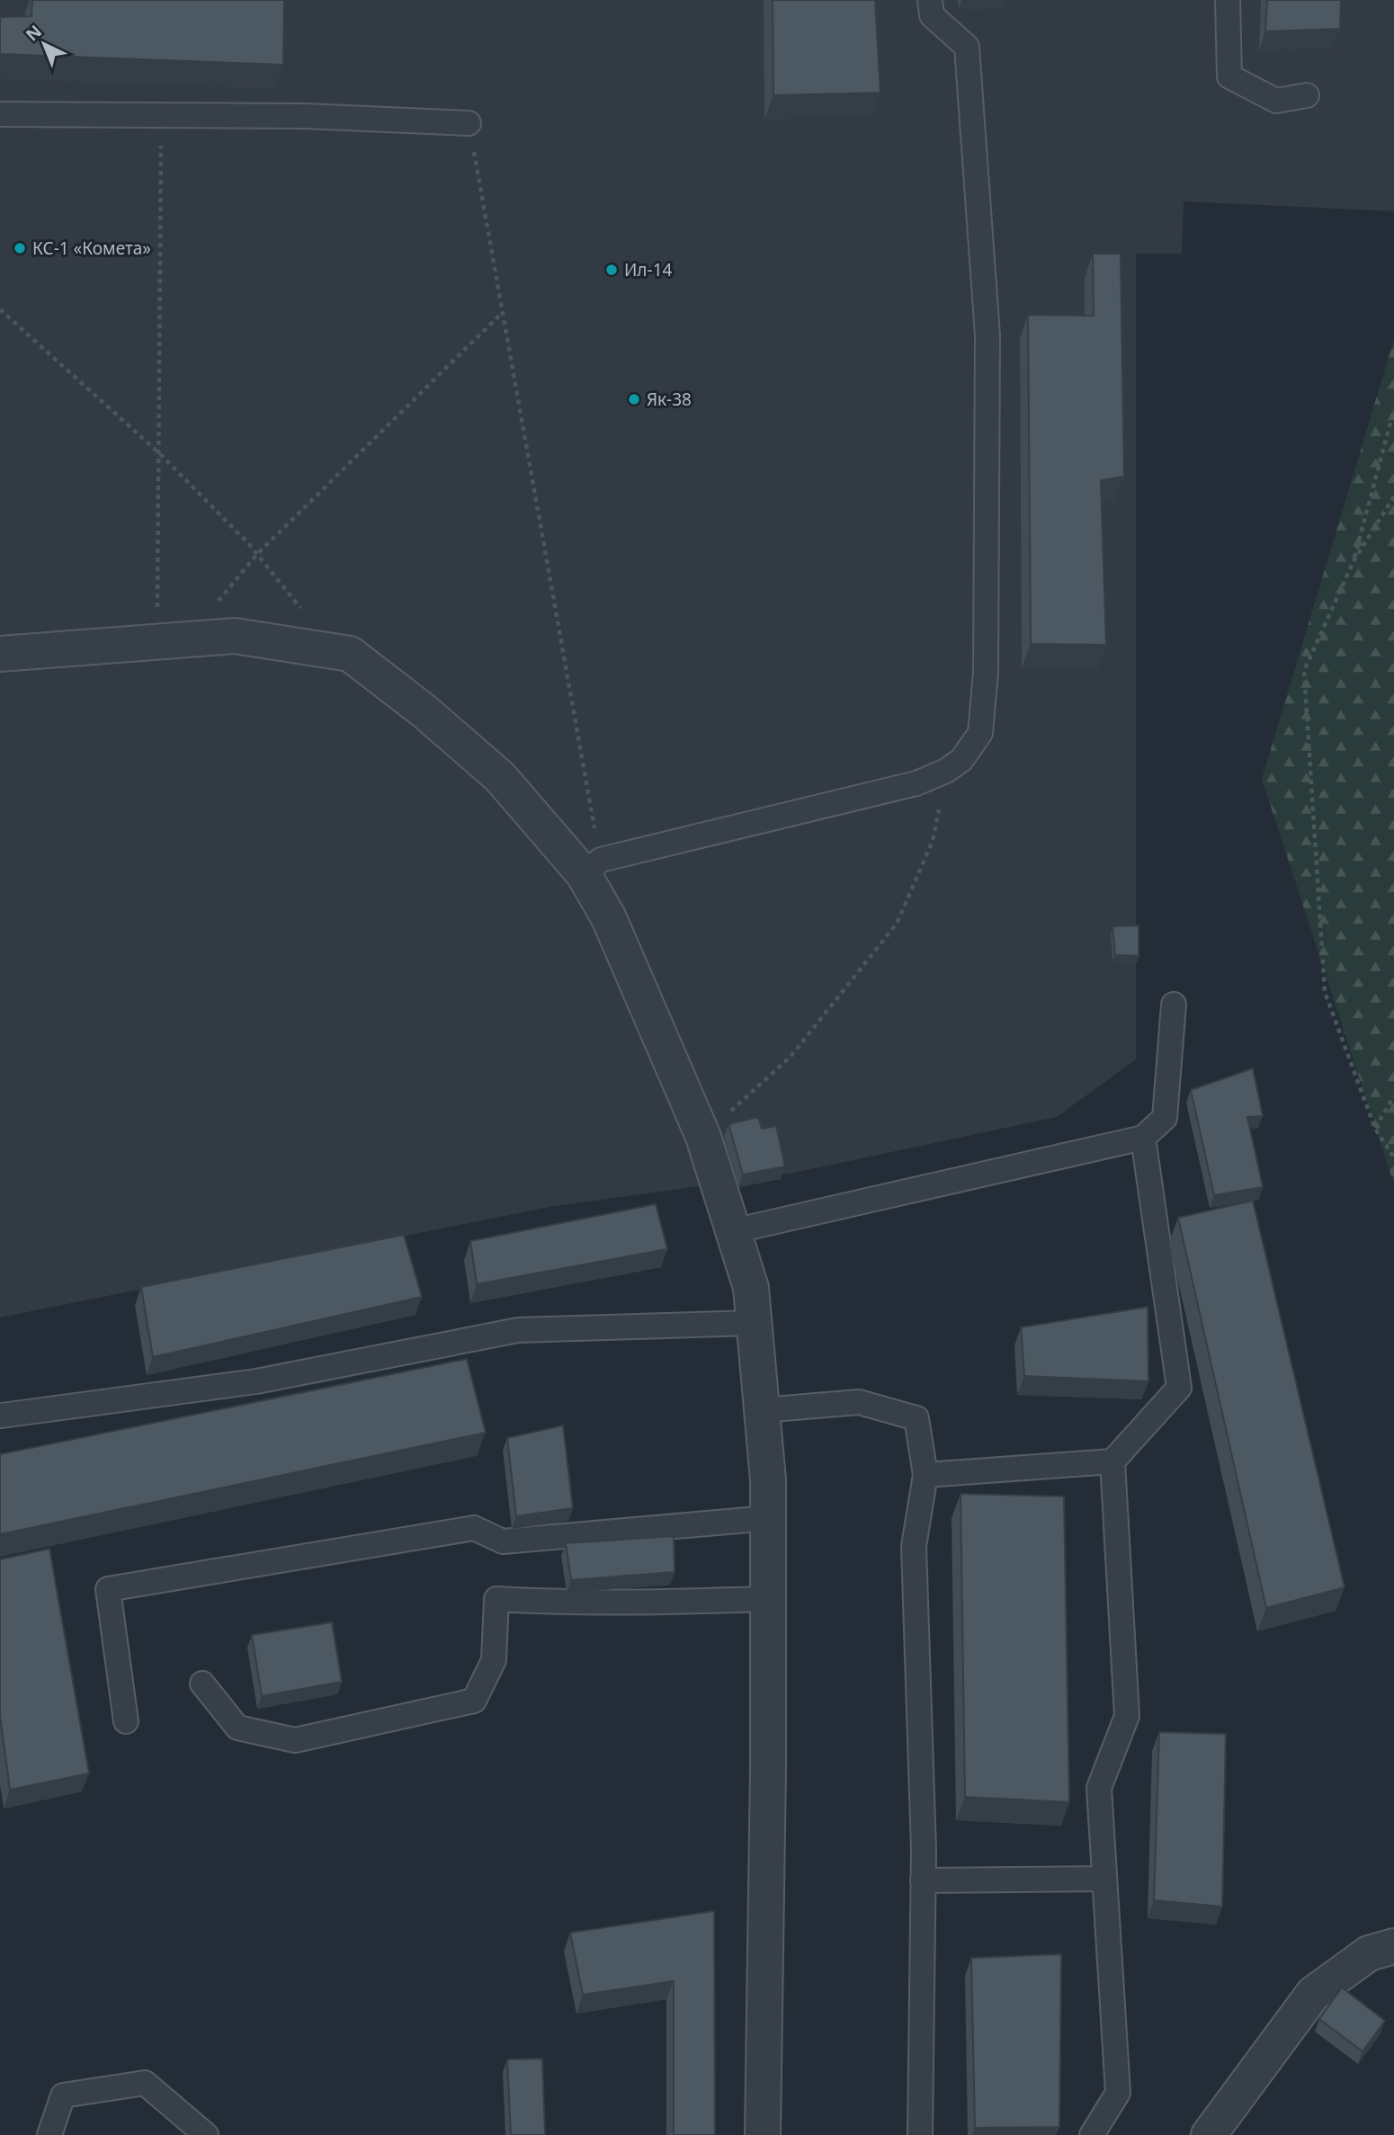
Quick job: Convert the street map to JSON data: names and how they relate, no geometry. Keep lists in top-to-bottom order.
{
  "places": ["КС-1 «Комета»", "Ил-14", "Як-38"],
  "north": "top left"
}
